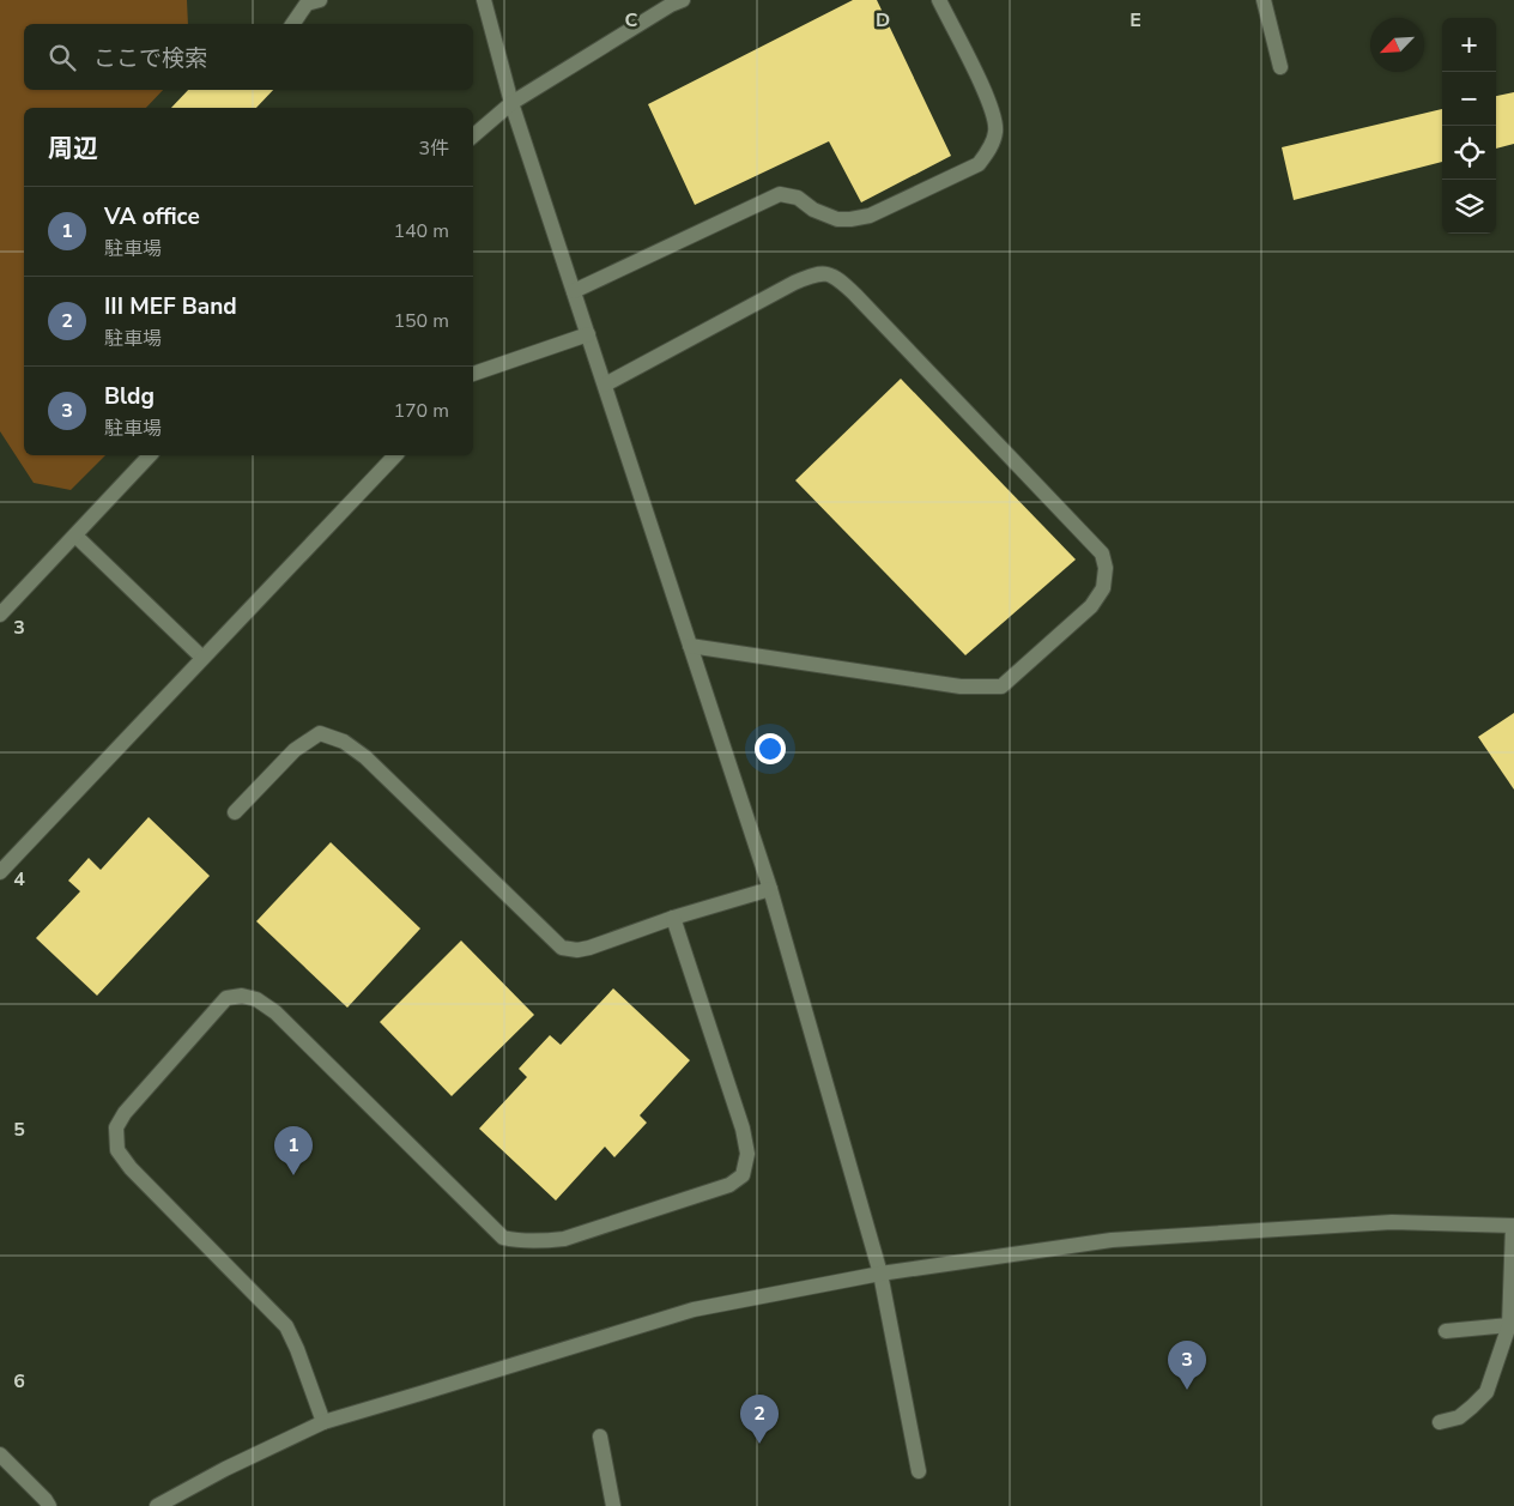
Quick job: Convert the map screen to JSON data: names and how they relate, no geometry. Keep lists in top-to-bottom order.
{
  "north": "bottom left",
  "page": {
    "map_buttons": ["+", "−"],
    "search": "ここで検索",
    "heading": ["周辺", "3件"],
    "list": [
      {
        "mark": "1",
        "name": "VA office",
        "note": "駐車場",
        "value": "140 m"
      },
      {
        "mark": "2",
        "name": "III MEF Band",
        "note": "駐車場",
        "value": "150 m"
      },
      {
        "mark": "3",
        "name": "Bldg",
        "note": "駐車場",
        "value": "170 m"
      }
    ],
    "pins": ["1", "3", "2"]
  },
  "grid": {
    "columns": ["C", "D", "E"],
    "rows": [
      "3",
      "4",
      "5",
      "6"
    ]
  }
}
